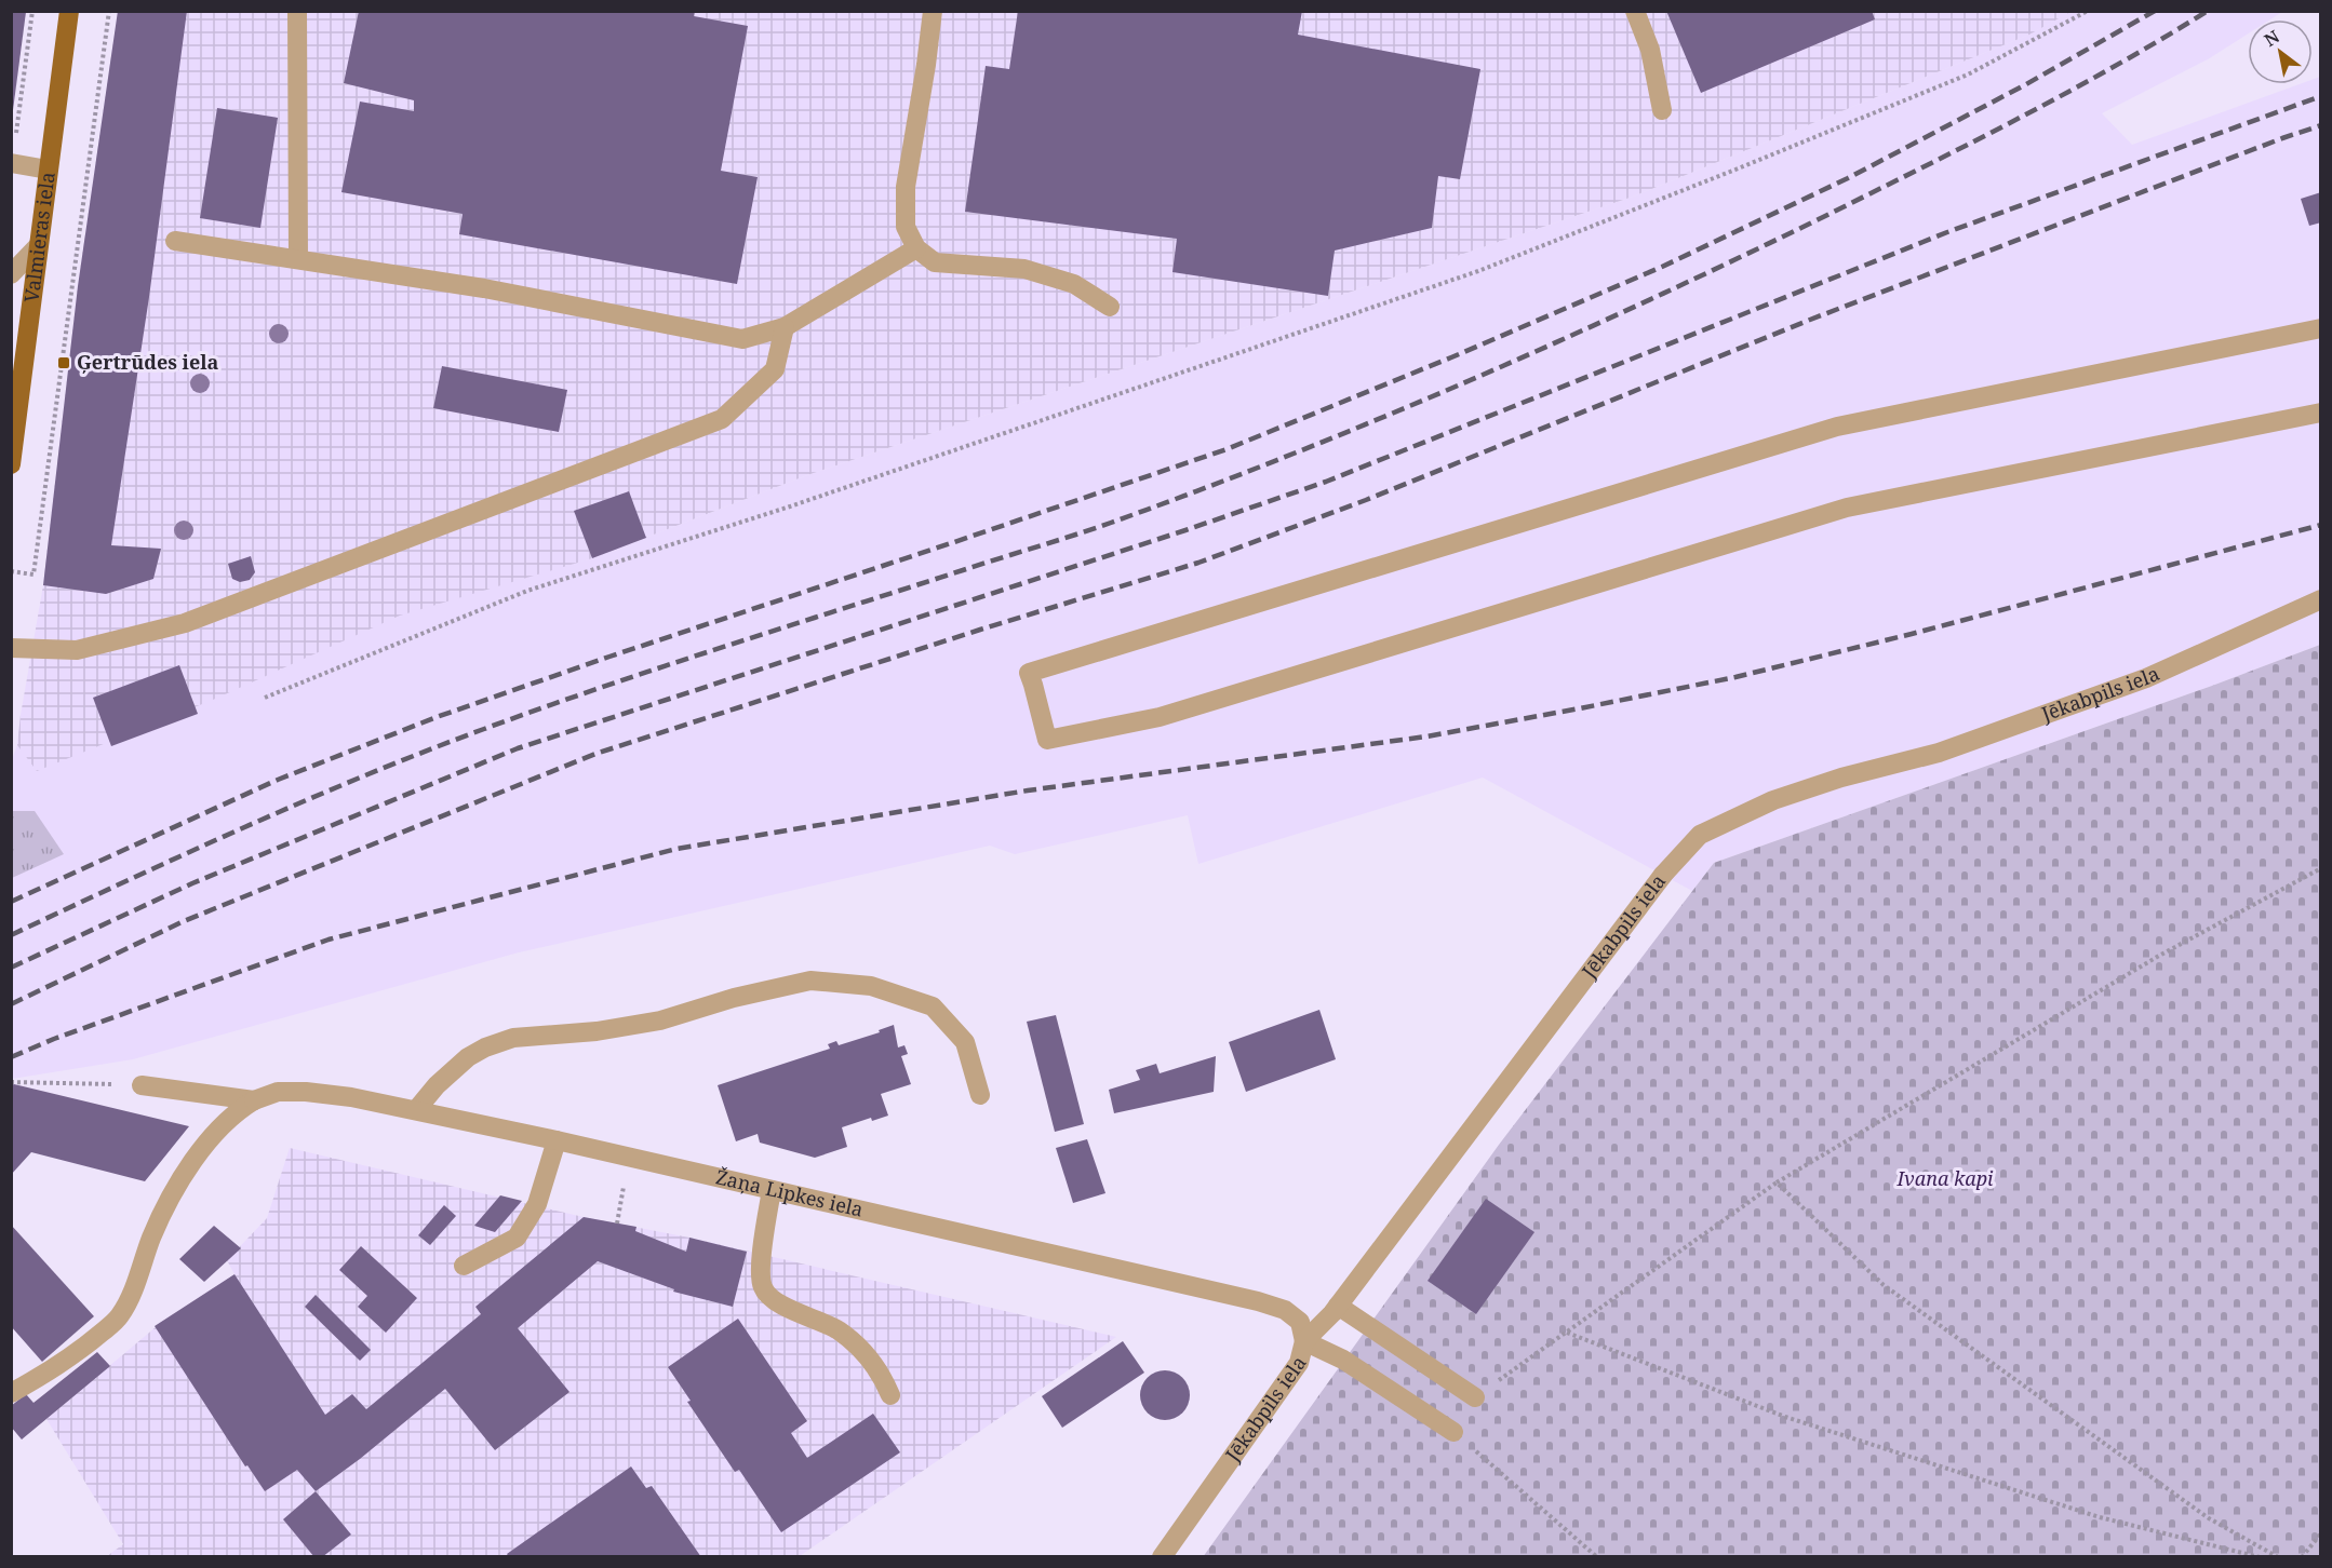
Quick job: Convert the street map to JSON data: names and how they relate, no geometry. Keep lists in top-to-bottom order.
{
  "streets": {
    "main road": ["Valmieras iela"],
    "street": ["Jēkabpils iela", "Žaņa Lipkes iela"]
  },
  "crossings": [
    ["Jēkabpils iela", "Žaņa Lipkes iela"]
  ],
  "parks": ["Ivana kapi"],
  "places": {
    "transit": ["Ģertrūdes iela"]
  },
  "north": "top left"
}
